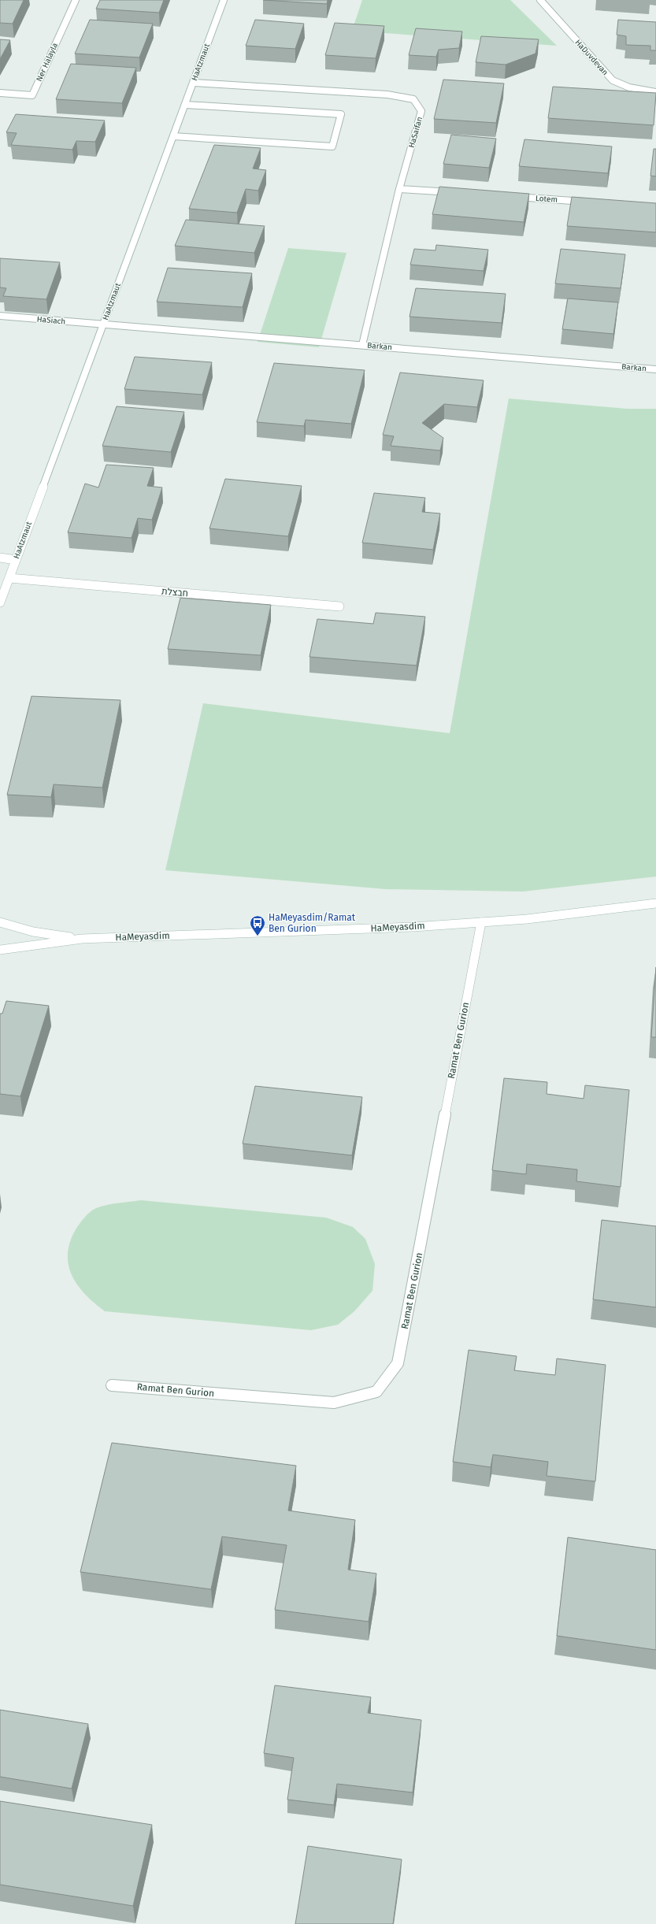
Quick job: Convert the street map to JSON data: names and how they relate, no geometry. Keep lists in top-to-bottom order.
{
  "streets": {
    "street": [
      "HaDuvdevan",
      "Ner Halayla",
      "HaAtzmaut",
      "HaSaifan",
      "Lotem",
      "HaSiach",
      "Barkan",
      "חבצלת",
      "HaMeyasdim",
      "Ramat Ben Gurion"
    ]
  },
  "crossings": [
    ["HaAtzmaut", "HaSaifan"],
    ["HaAtzmaut", "HaSiach"],
    ["HaAtzmaut", "Barkan"],
    ["HaAtzmaut", "חבצלת"],
    ["HaSaifan", "Barkan"],
    ["HaSiach", "Barkan"],
    ["HaMeyasdim", "Ramat Ben Gurion"]
  ],
  "places": {
    "bus stop": ["HaMeyasdim/Ramat Ben Gurion"]
  }
}
